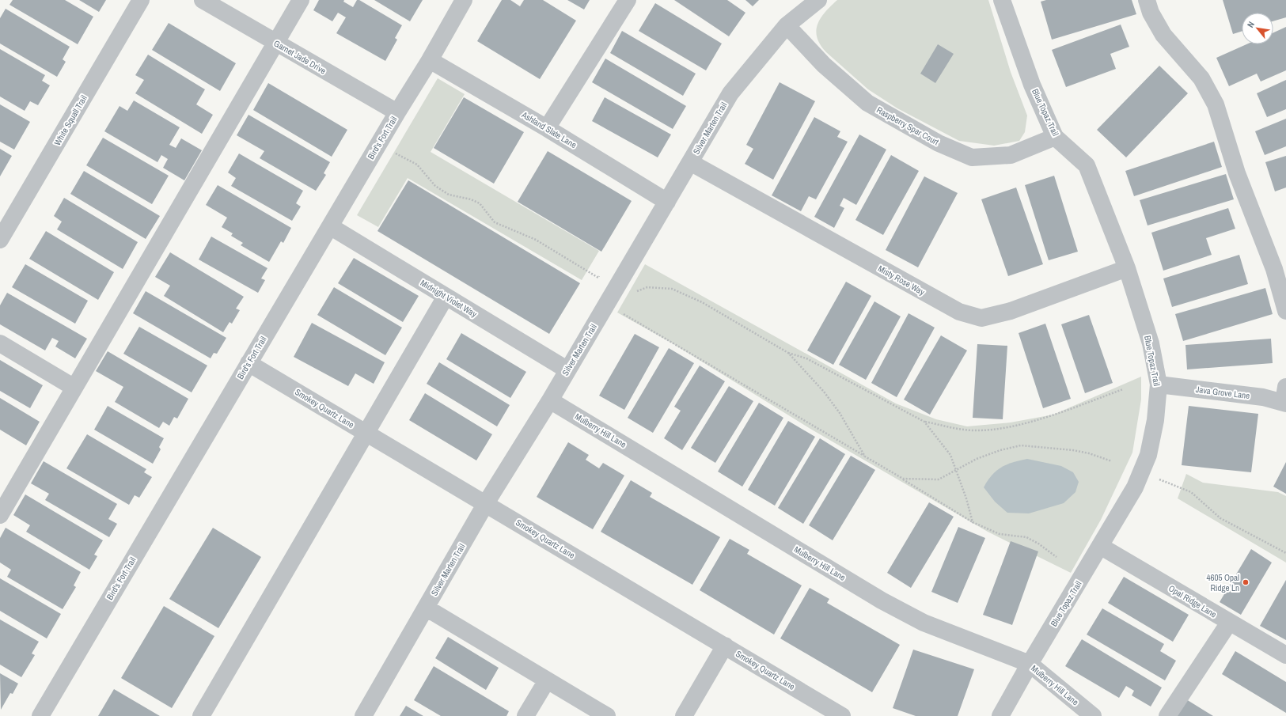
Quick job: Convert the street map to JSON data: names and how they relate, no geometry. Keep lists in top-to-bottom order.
{
  "streets": {
    "street": [
      "Garnet Jade Drive",
      "Blue Topaz Trail",
      "White Squall Trail",
      "Raspberry Spar Court",
      "Silver Marten Trail",
      "Ashland Slate Lane",
      "Bird's Fort Trail",
      "Misty Rose Way",
      "Midnight Violet Way",
      "Java Grove Lane",
      "Smokey Quartz Lane",
      "Mulberry Hill Lane",
      "Opal Ridge Lane"
    ]
  },
  "crossings": [
    ["Garnet Jade Drive", "Bird's Fort Trail"],
    ["Blue Topaz Trail", "Raspberry Spar Court"],
    ["Blue Topaz Trail", "Misty Rose Way"],
    ["Blue Topaz Trail", "Java Grove Lane"],
    ["Blue Topaz Trail", "Mulberry Hill Lane"],
    ["Blue Topaz Trail", "Opal Ridge Lane"],
    ["Raspberry Spar Court", "Silver Marten Trail"],
    ["Silver Marten Trail", "Ashland Slate Lane"],
    ["Silver Marten Trail", "Misty Rose Way"],
    ["Silver Marten Trail", "Midnight Violet Way"],
    ["Silver Marten Trail", "Smokey Quartz Lane"],
    ["Silver Marten Trail", "Mulberry Hill Lane"],
    ["Ashland Slate Lane", "Bird's Fort Trail"],
    ["Bird's Fort Trail", "Midnight Violet Way"],
    ["Bird's Fort Trail", "Smokey Quartz Lane"]
  ],
  "places": ["4605 Opal Ridge Ln"],
  "north": "top left"
}
